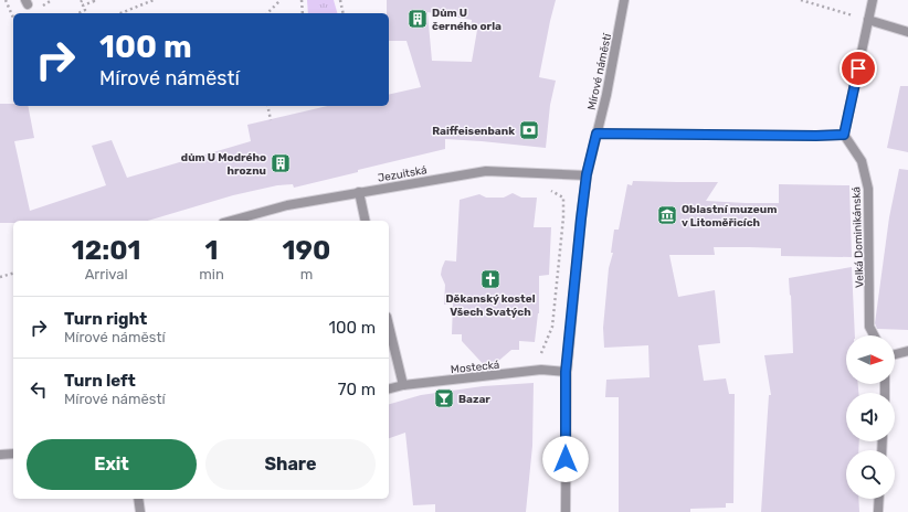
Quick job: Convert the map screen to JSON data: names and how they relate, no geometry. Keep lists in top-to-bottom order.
{
  "streets": {
    "street": [
      "Mírové náměstí",
      "Jezuitská",
      "Velká Dominikánská",
      "Mostecká"
    ]
  },
  "crossings": [
    ["Mírové náměstí", "Jezuitská"],
    ["Mírové náměstí", "Mostecká"]
  ],
  "places": {
    "building": ["Dům U černého orla", "dům U Modrého hroznu"],
    "bank": ["Raiffeisenbank"],
    "museum": ["Oblastní muzeum v Litoměřicích"],
    "church": ["Děkanský kostel Všech Svatých"],
    "bar": ["Bazar"]
  },
  "north": "right",
  "page": {
    "turn": ["100 m", "Mírové náměstí"],
    "eta": [
      "12:01",
      "Arrival",
      "1",
      "min",
      "190",
      "m"
    ],
    "list": [
      {
        "name": "Turn right",
        "note": "Mírové náměstí",
        "value": "100 m"
      },
      {
        "name": "Turn left",
        "note": "Mírové náměstí",
        "value": "70 m"
      }
    ],
    "buttons": ["Exit", "Share"]
  }
}
